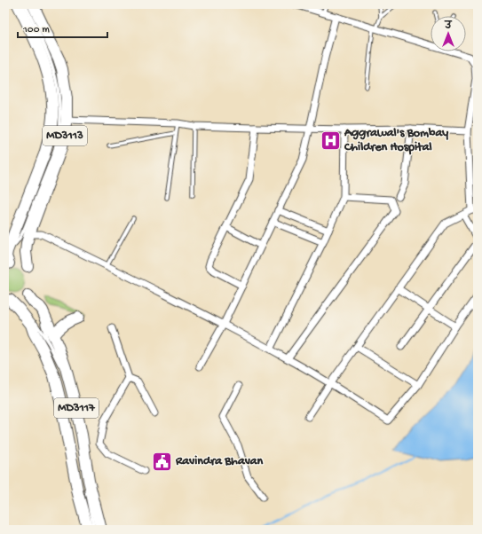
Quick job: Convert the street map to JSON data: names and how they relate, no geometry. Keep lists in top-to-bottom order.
{
  "streets": {
    "main road": ["MD3113", "MD3117"]
  },
  "places": {
    "hospital": ["Aggrawal's Bombay Children Hospital"],
    "public building": ["Ravindra Bhavan"]
  },
  "scale_bar": "100 m",
  "north": "top"
}
